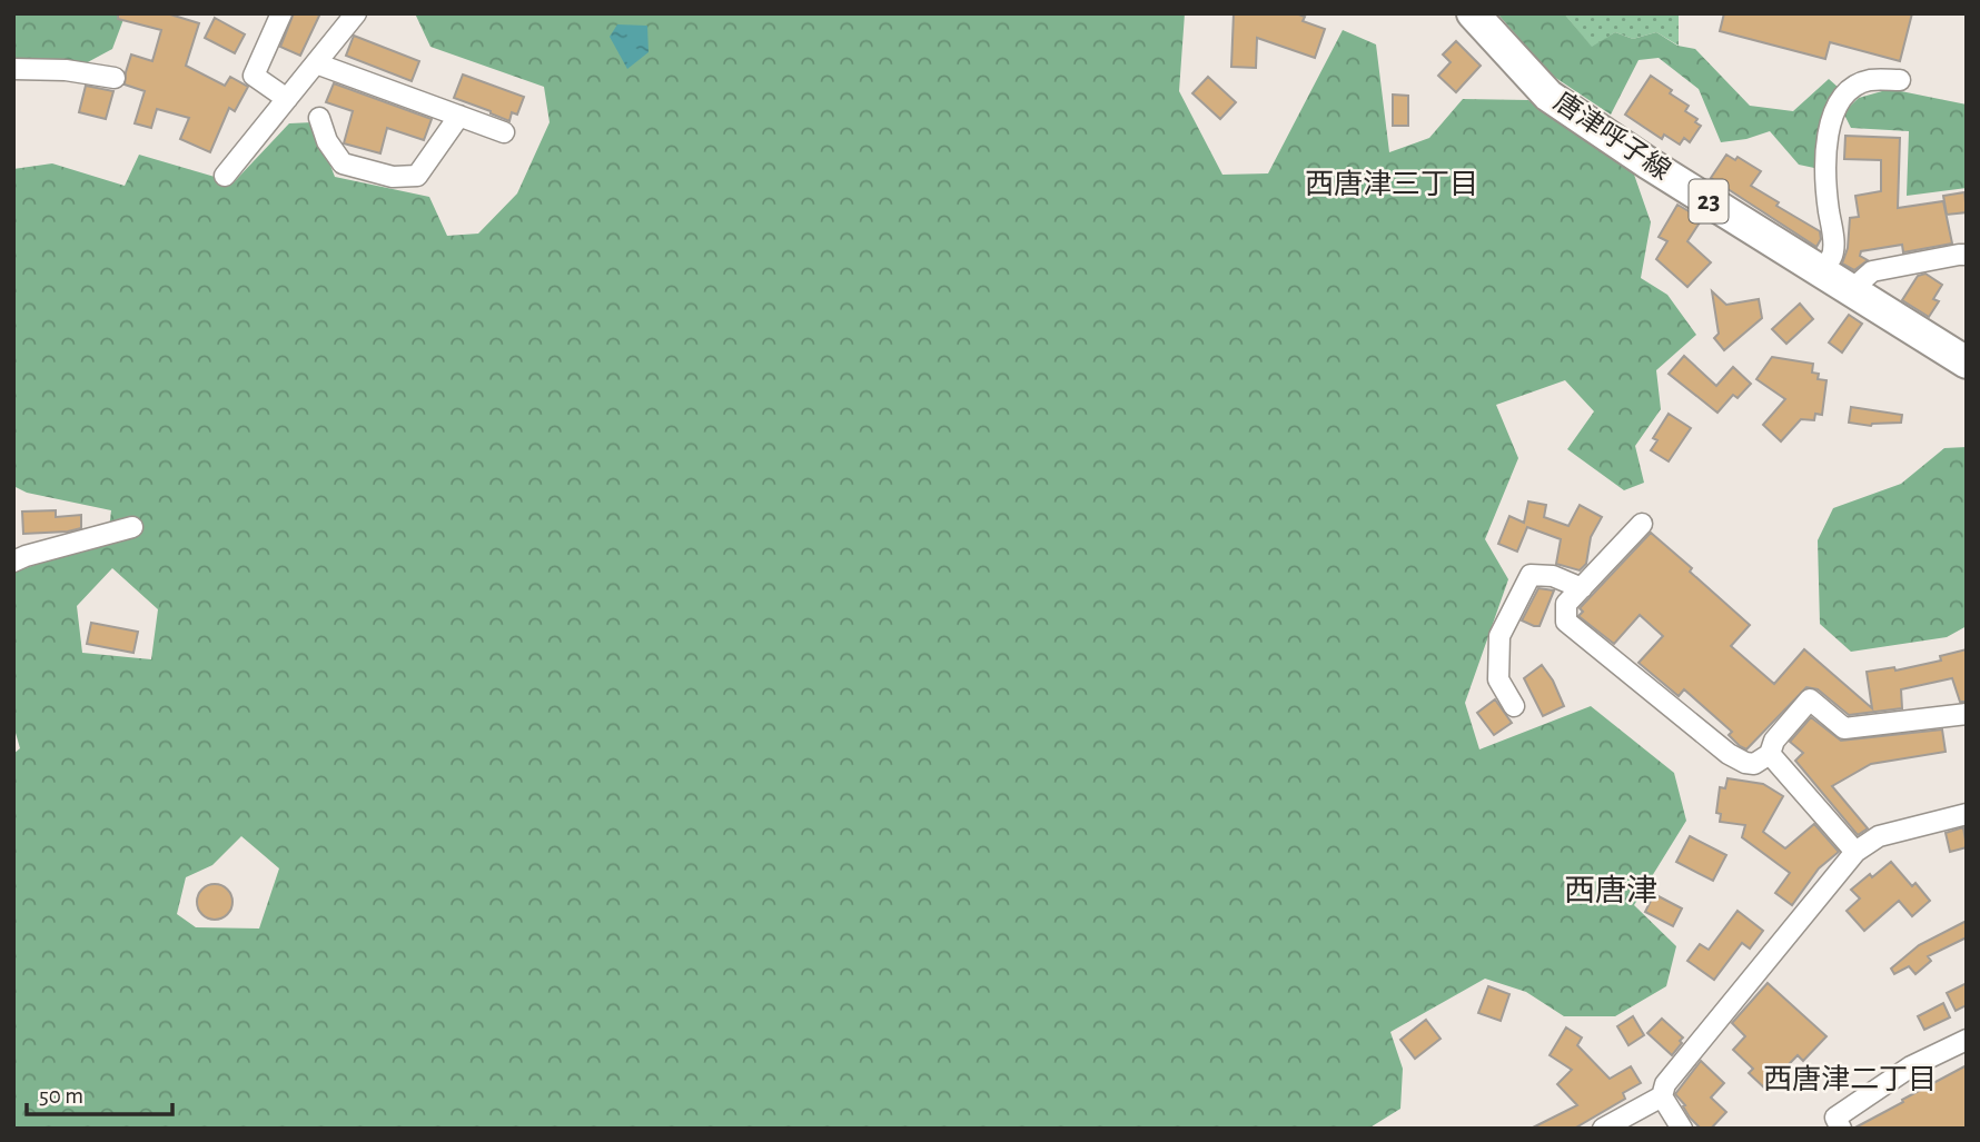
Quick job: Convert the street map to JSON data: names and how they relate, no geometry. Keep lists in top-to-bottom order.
{
  "streets": {
    "main road": ["唐津呼子線", "23"]
  },
  "districts": ["西唐津三丁目", "西唐津", "西唐津二丁目"],
  "scale_bar": "50 m"
}
